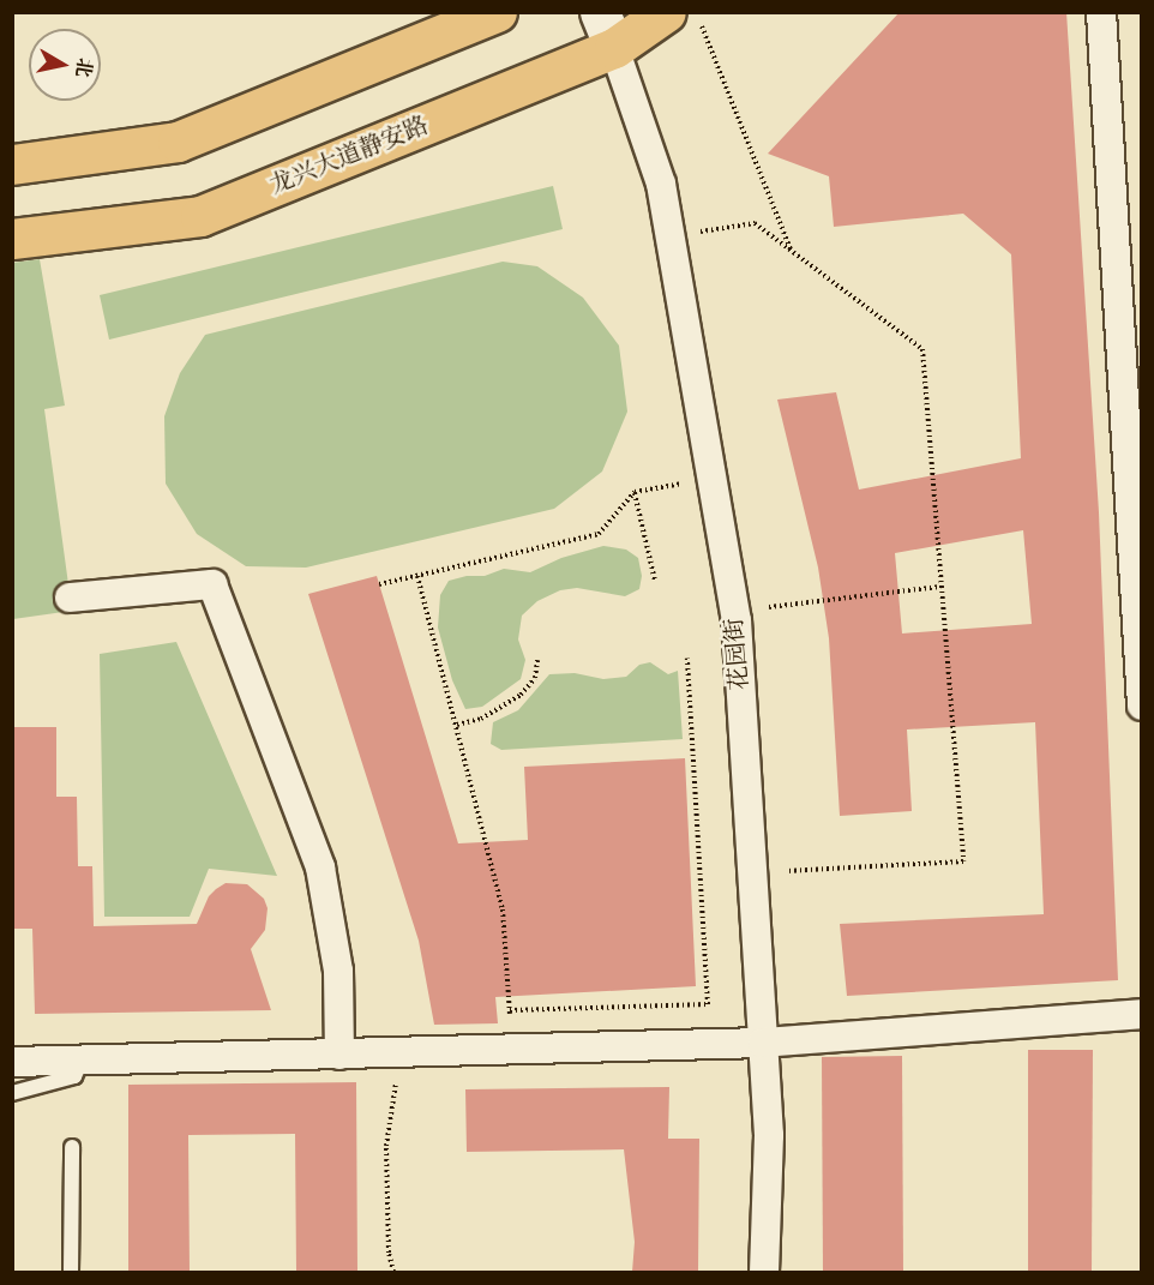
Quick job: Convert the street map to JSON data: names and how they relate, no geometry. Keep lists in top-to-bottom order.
{
  "streets": {
    "main road": ["龙兴大道静安路"],
    "street": ["花园街"]
  },
  "crossings": [
    ["龙兴大道静安路", "花园街"]
  ],
  "north": "right"
}
